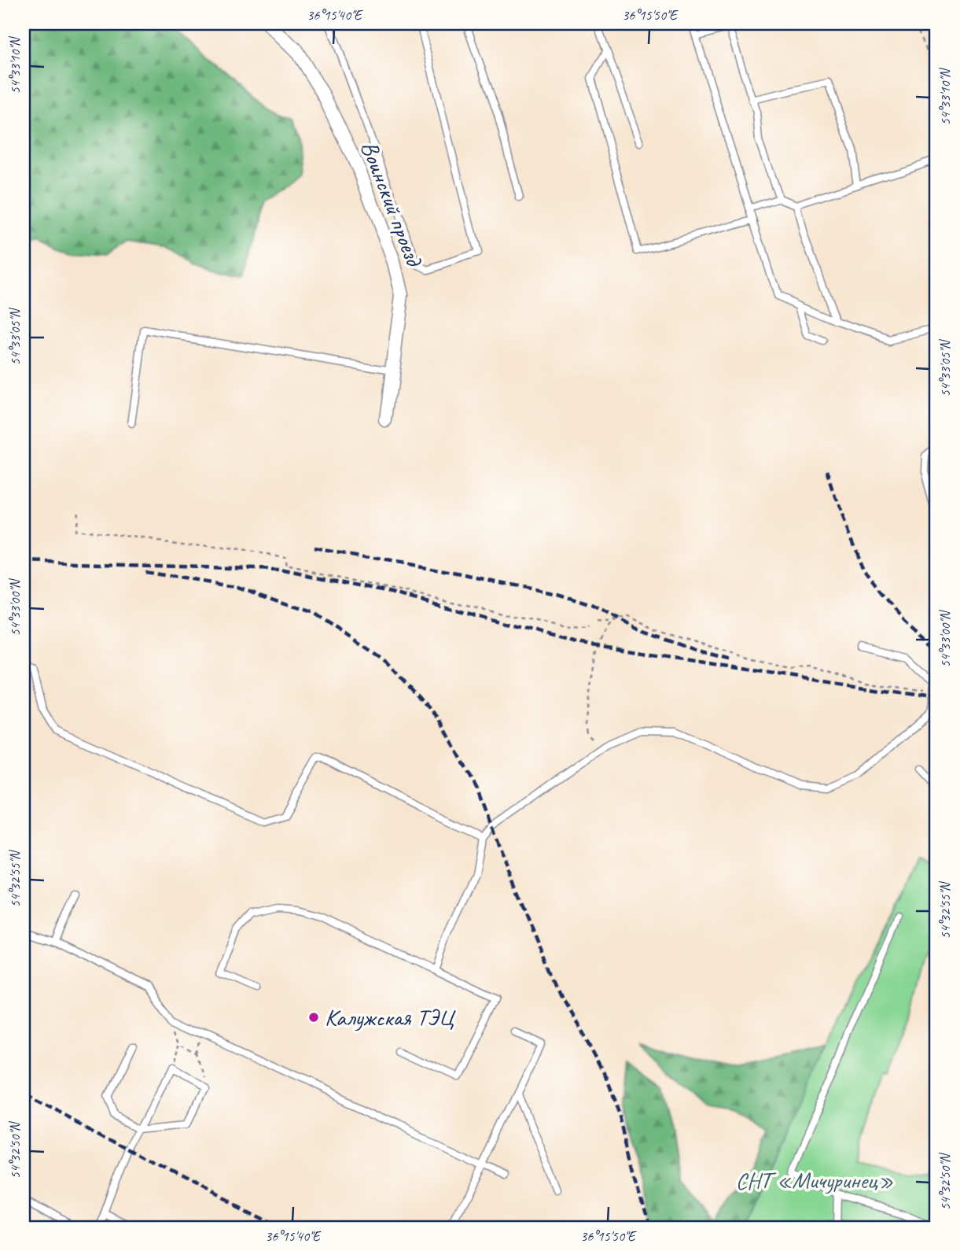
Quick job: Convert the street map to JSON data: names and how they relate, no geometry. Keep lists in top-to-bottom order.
{
  "streets": {
    "street": ["Воинский проезд"]
  },
  "parks": ["СНТ «Мичуринец»"],
  "places": ["Калужская ТЭЦ"],
  "coordinates": [
    "36°15'40\"E",
    "36°15'50\"E",
    "54°33'10\"N",
    "54°33'05\"N",
    "54°33'00\"N",
    "54°32'55\"N",
    "54°32'50\"N"
  ]
}
